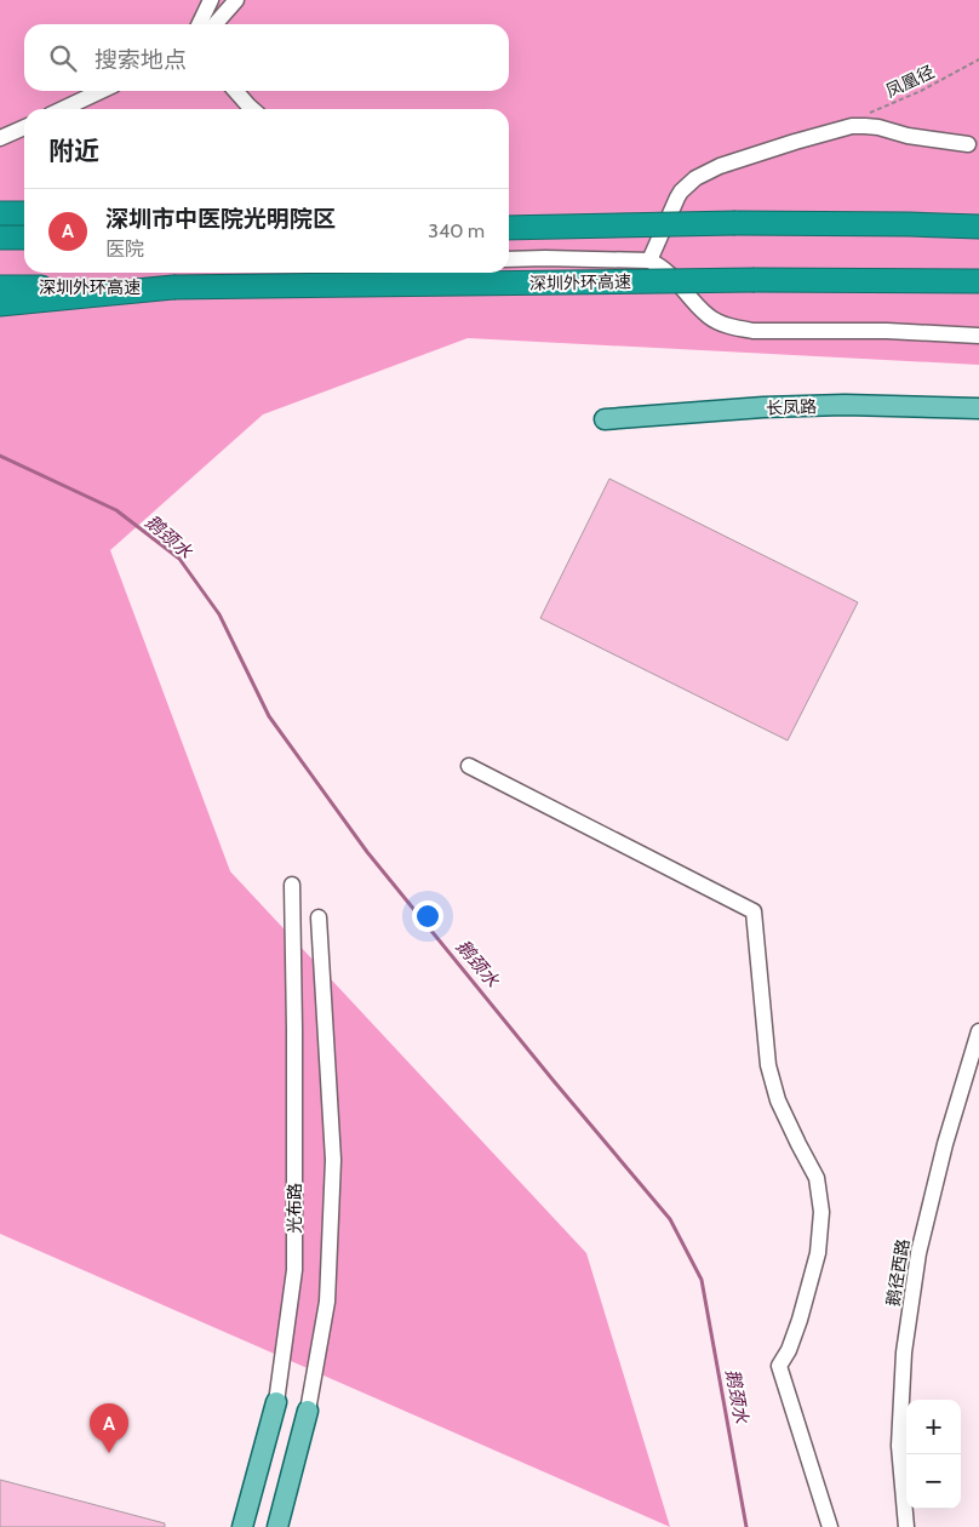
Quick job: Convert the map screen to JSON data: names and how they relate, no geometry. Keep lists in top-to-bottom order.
{
  "streets": {
    "highway": ["深圳外环高速"],
    "main road": ["长凤路", "光布路"],
    "street": ["鹅径西路"],
    "path": ["凤凰径"]
  },
  "water": ["鹅颈水"],
  "page": {
    "search": "搜索地点",
    "heading": "附近",
    "list": [
      {
        "mark": "A",
        "name": "深圳市中医院光明院区",
        "note": "医院",
        "value": "340 m"
      }
    ],
    "map_buttons": ["+", "−"],
    "pins": "A"
  }
}
